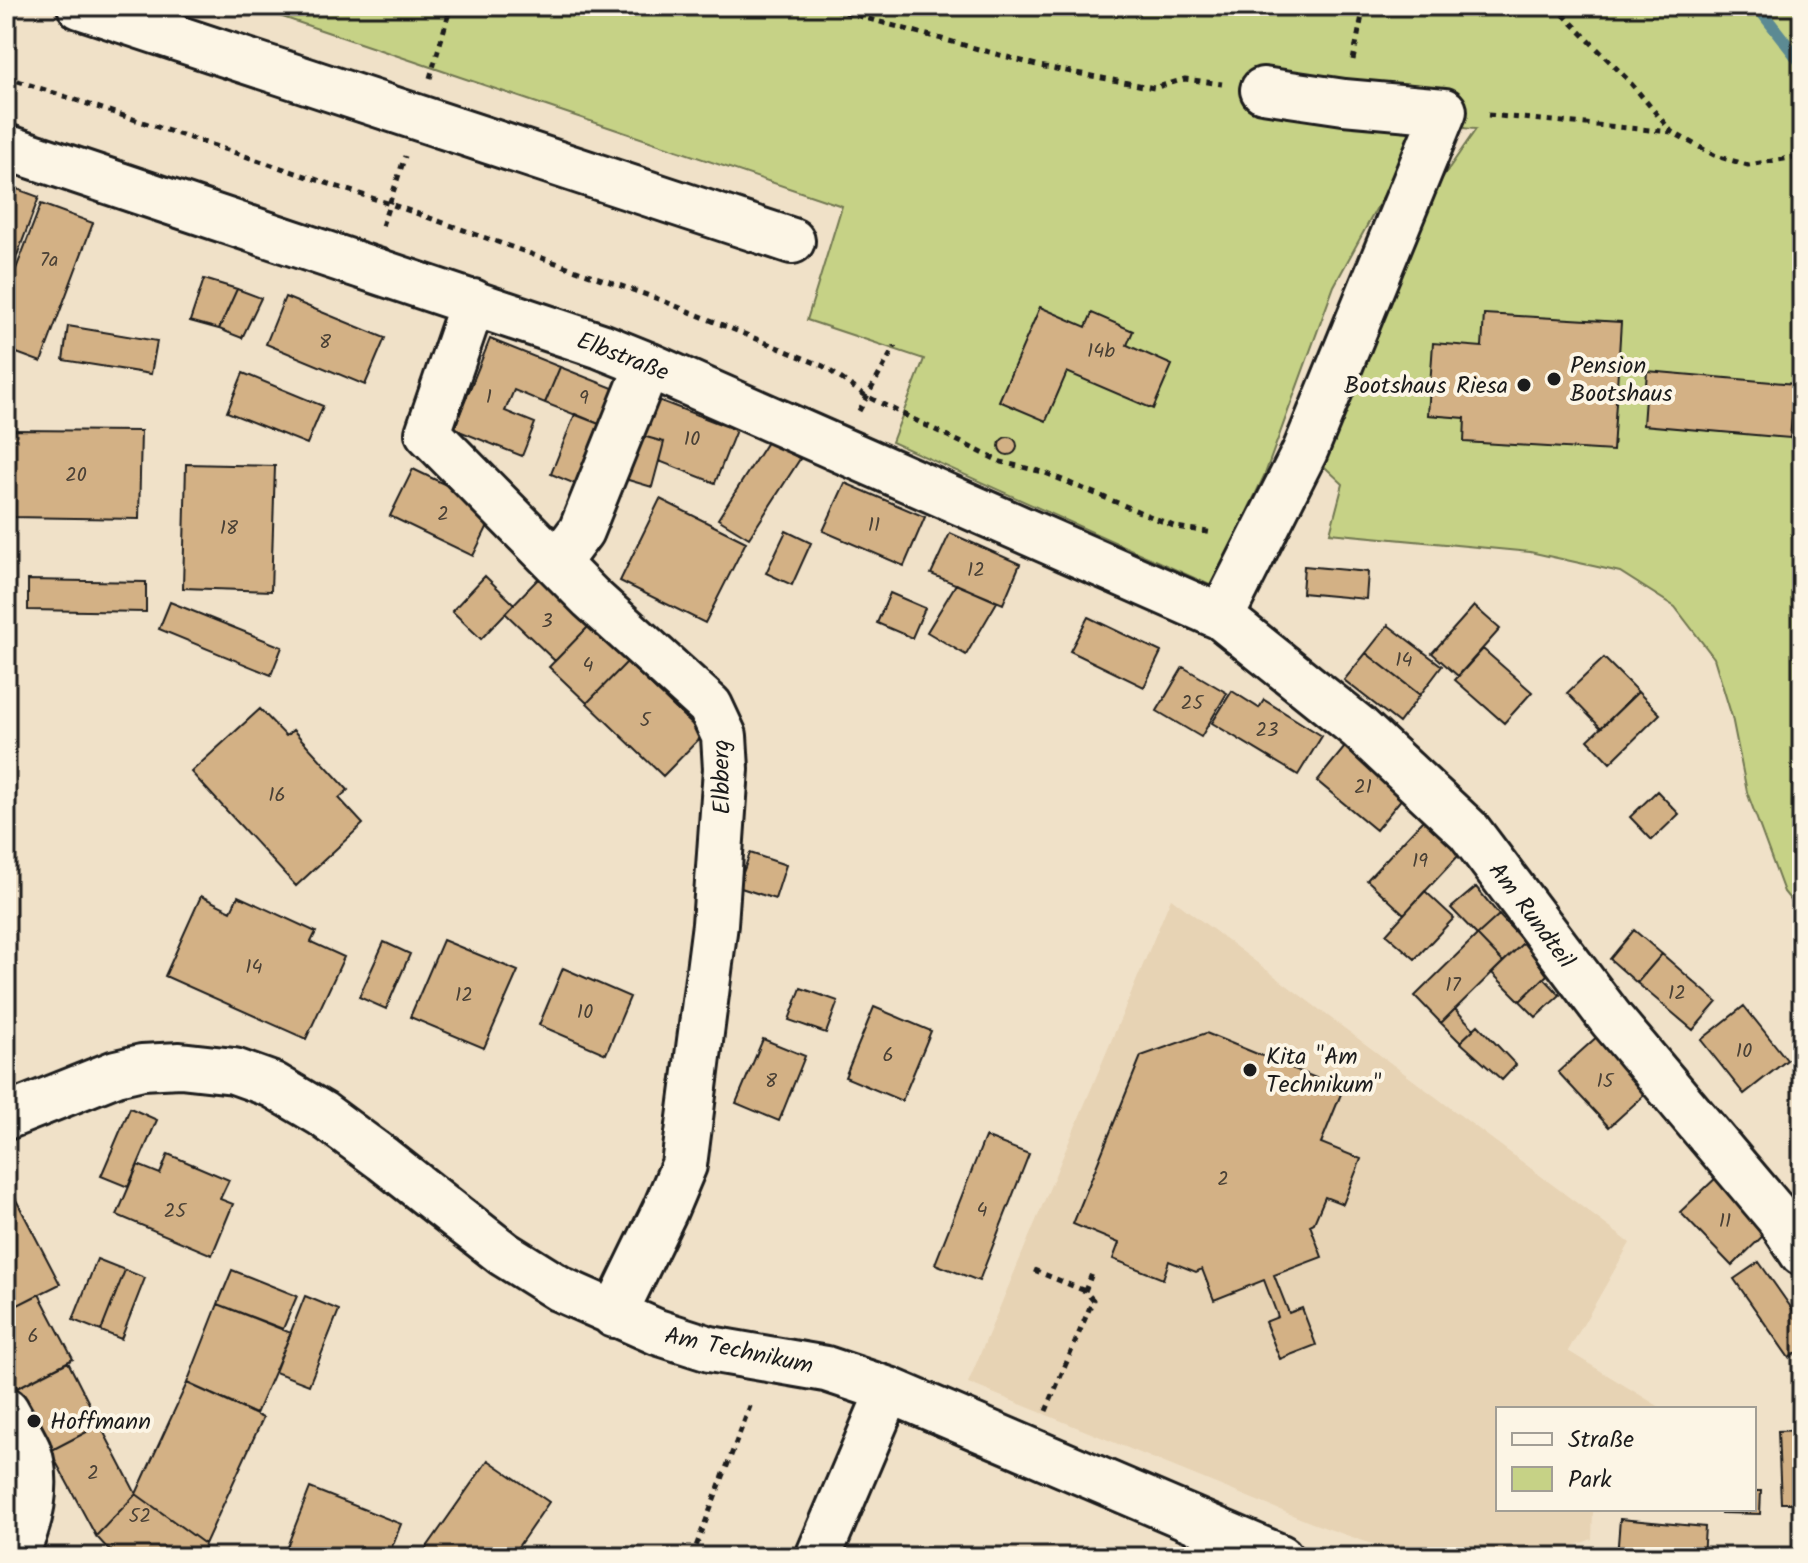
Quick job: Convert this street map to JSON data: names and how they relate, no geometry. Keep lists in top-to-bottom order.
{
  "streets": {
    "street": [
      "Elbstraße",
      "Elbberg",
      "Am Rundteil",
      "Am Technikum"
    ]
  },
  "crossings": [
    ["Elbstraße", "Elbberg"],
    ["Elbstraße", "Am Rundteil"],
    ["Elbberg", "Am Technikum"]
  ],
  "places": [
    "Pension Bootshaus",
    "Bootshaus Riesa",
    "Kita \"Am Technikum\"",
    "Hoffmann"
  ],
  "house_numbers": [
    "7a",
    "8",
    "14b",
    "1",
    "9",
    "10",
    "20",
    "2",
    "11",
    "18",
    "12",
    "3",
    "14",
    "4",
    "25",
    "5",
    "23",
    "21",
    "16",
    "19",
    "14",
    "17",
    "12",
    "12",
    "10",
    "10",
    "6",
    "8",
    "15",
    "2",
    "4",
    "25",
    "11",
    "6",
    "2",
    "52"
  ],
  "legend": ["Straße", "Park"]
}
